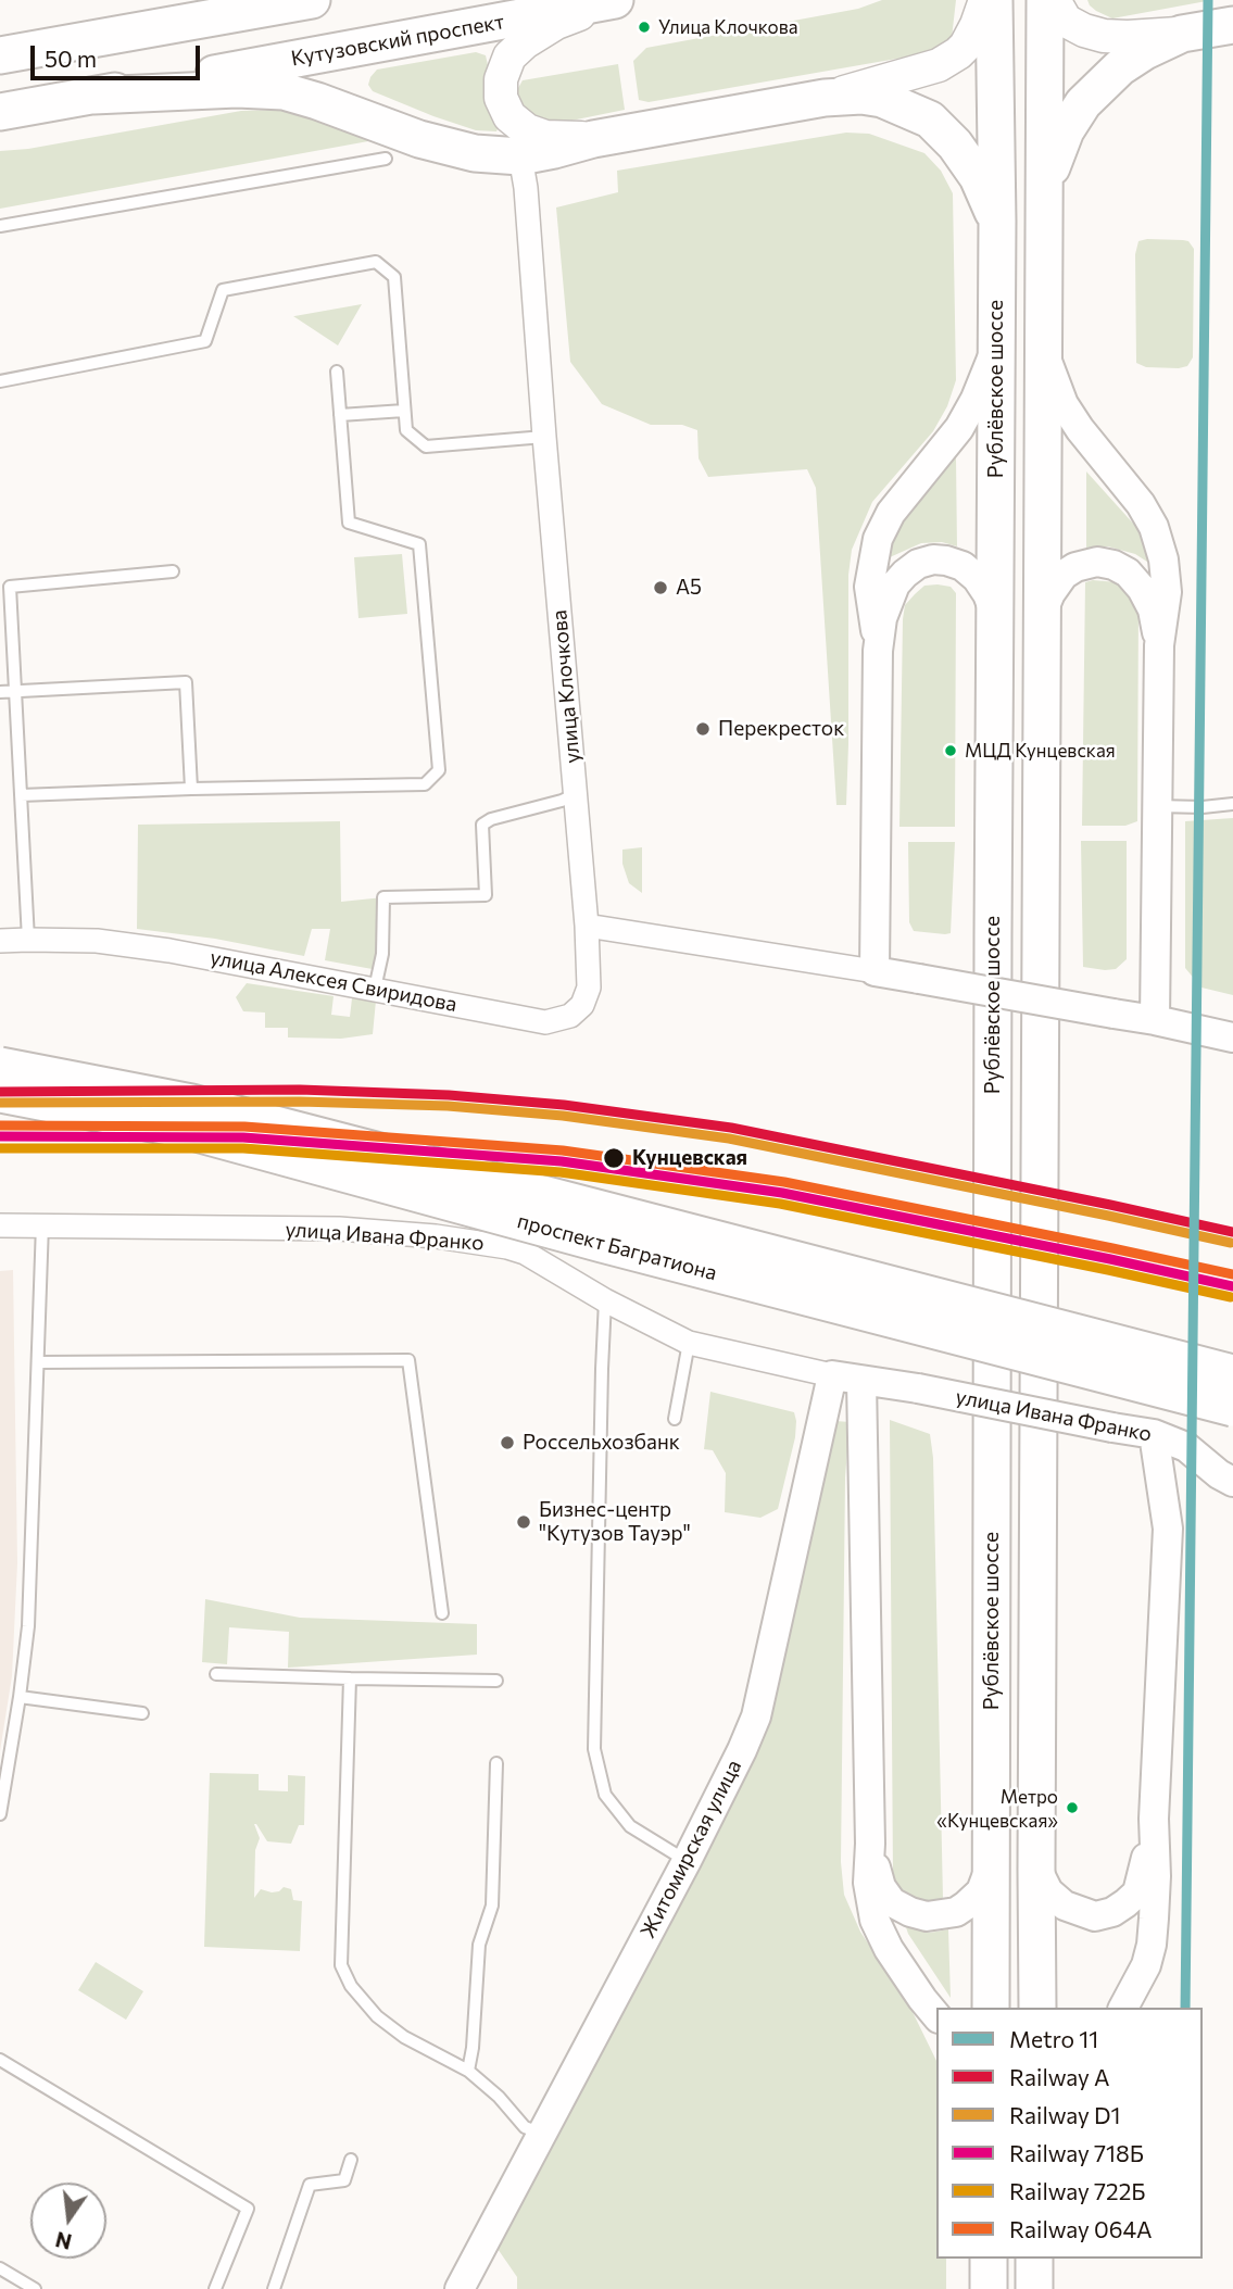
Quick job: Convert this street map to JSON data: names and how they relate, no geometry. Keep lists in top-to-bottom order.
{
  "streets": {
    "main road": ["Кутузовский проспект", "Рублёвское шоссе", "проспект Багратиона"],
    "street": [
      "улица Клочкова",
      "улица Алексея Свиридова",
      "улица Ивана Франко",
      "Житомирская улица"
    ]
  },
  "crossings": [
    ["улица Клочкова", "улица Алексея Свиридова"],
    ["улица Ивана Франко", "Житомирская улица"]
  ],
  "places": [
    "Улица Клочкова",
    "А5",
    "Перекресток",
    "МЦД Кунцевская",
    "Кунцевская",
    "Россельхозбанк",
    "Бизнес-центр \"Кутузов Тауэр\"",
    "Метро «Кунцевская»"
  ],
  "lines": [
    "metro line 11",
    "rail line A",
    "rail line D1",
    "rail line 064А",
    "rail line 718Б",
    "rail line 722Б"
  ],
  "legend": [
    "Metro 11",
    "Railway A",
    "Railway D1",
    "Railway 718Б",
    "Railway 722Б",
    "Railway 064А"
  ],
  "scale_bar": "50 m",
  "north": "bottom"
}
